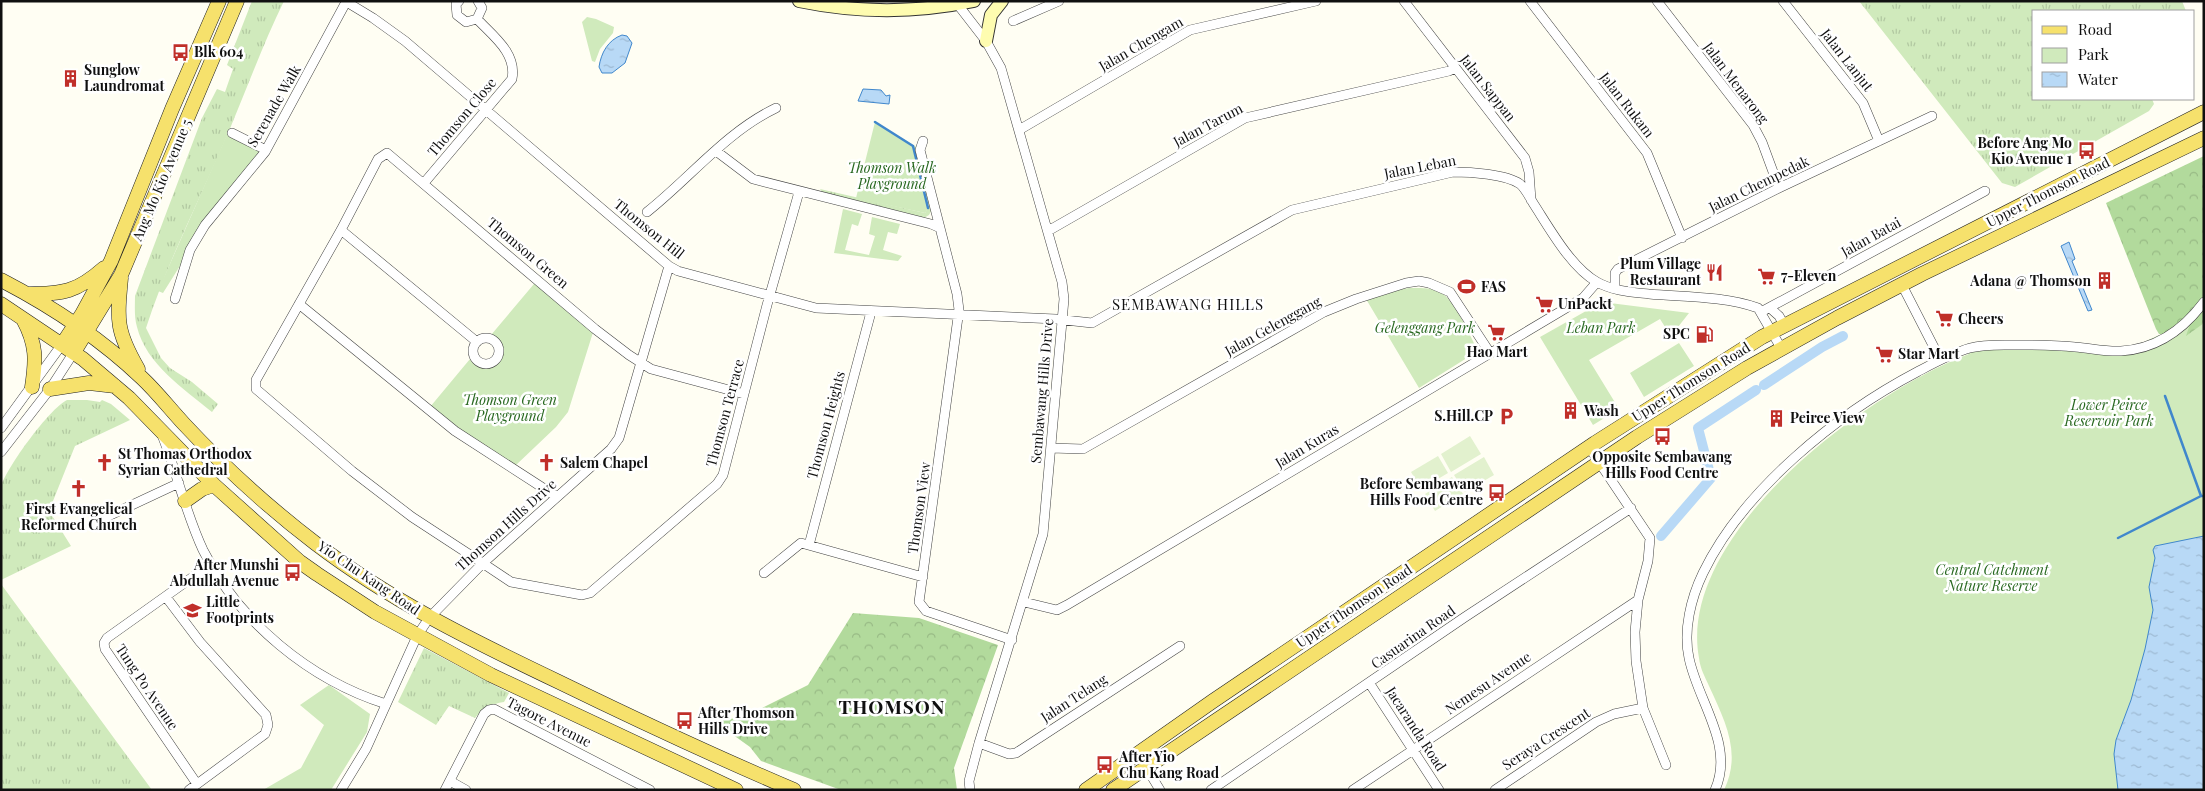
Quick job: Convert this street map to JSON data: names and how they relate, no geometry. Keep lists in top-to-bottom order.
{
  "streets": {
    "main road": ["Ang Mo Kio Avenue 5", "Upper Thomson Road", "Yio Chu Kang Road"],
    "street": [
      "Jalan Chengam",
      "Jalan Lanjut",
      "Jalan Menarong",
      "Jalan Sappan",
      "Jalan Rukam",
      "Serenade Walk",
      "Thomson Close",
      "Jalan Tarum",
      "Jalan Leban",
      "Jalan Chempedak",
      "Thomson Hill",
      "Jalan Batai",
      "Thomson Green",
      "Jalan Gelenggang",
      "Sembawang Hills Drive",
      "Thomson Terrace",
      "Thomson Heights",
      "Jalan Kuras",
      "Thomson View",
      "Thomson Hills Drive",
      "Casuarina Road",
      "Nemesu Avenue",
      "Tung Po Avenue",
      "Jalan Telang",
      "Tagore Avenue",
      "Jacaranda Road",
      "Seraya Crescent"
    ]
  },
  "crossings": [
    ["Jalan Chengam", "Sembawang Hills Drive"],
    ["Jalan Lanjut", "Jalan Chempedak"],
    ["Jalan Menarong", "Jalan Chempedak"],
    ["Jalan Sappan", "Jalan Tarum"],
    ["Jalan Sappan", "Jalan Leban"],
    ["Jalan Rukam", "Jalan Chempedak"],
    ["Serenade Walk", "Thomson Hill"],
    ["Thomson Close", "Thomson Hill"],
    ["Thomson Close", "Thomson Green"],
    ["Jalan Tarum", "Sembawang Hills Drive"],
    ["Jalan Leban", "Jalan Chempedak"],
    ["Jalan Leban", "Upper Thomson Road"],
    ["Jalan Leban", "Thomson Hill"],
    ["Jalan Leban", "Jalan Batai"],
    ["Jalan Leban", "Sembawang Hills Drive"],
    ["Jalan Leban", "Jalan Kuras"],
    ["Ang Mo Kio Avenue 5", "Yio Chu Kang Road"],
    ["Thomson Hill", "Sembawang Hills Drive"],
    ["Thomson Hill", "Thomson Terrace"],
    ["Thomson Hill", "Thomson Heights"],
    ["Thomson Hill", "Thomson View"],
    ["Thomson Hill", "Thomson Hills Drive"],
    ["Thomson Green", "Thomson Terrace"],
    ["Thomson Green", "Thomson Hills Drive"],
    ["Jalan Gelenggang", "Sembawang Hills Drive"],
    ["Jalan Gelenggang", "Jalan Kuras"],
    ["Sembawang Hills Drive", "Jalan Kuras"],
    ["Sembawang Hills Drive", "Thomson View"],
    ["Sembawang Hills Drive", "Jalan Telang"],
    ["Thomson Terrace", "Thomson Hills Drive"],
    ["Thomson Hills Drive", "Yio Chu Kang Road"],
    ["Casuarina Road", "Jacaranda Road"],
    ["Nemesu Avenue", "Jacaranda Road"]
  ],
  "districts": ["SEMBAWANG HILLS", "THOMSON"],
  "parks": [
    "Thomson Walk Playground",
    "Gelenggang Park",
    "Leban Park",
    "Thomson Green Playground",
    "Lower Peirce Reservoir Park",
    "Central Catchment Nature Reserve"
  ],
  "places": {
    "bus stop": [
      "Blk 604",
      "Before Ang Mo Kio Avenue 1",
      "Opposite Sembawang Hills Food Centre",
      "Before Sembawang Hills Food Centre",
      "After Munshi Abdullah Avenue",
      "After Thomson Hills Drive",
      "After Yio Chu Kang Road"
    ],
    "building": [
      "Sunglow Laundromat",
      "Adana @ Thomson",
      "Wash",
      "Peirce View"
    ],
    "restaurant": ["Plum Village Restaurant"],
    "supermarket": [
      "7-Eleven",
      "UnPackt",
      "Cheers",
      "Hao Mart",
      "Star Mart"
    ],
    "sports": ["FAS"],
    "fuel station": ["SPC"],
    "parking": ["S.Hill.CP"],
    "church": ["St Thomas Orthodox Syrian Cathedral", "Salem Chapel", "First Evangelical Reformed Church"],
    "school or university": ["Little Footprints"]
  },
  "legend": ["Road", "Park", "Water"]
}
